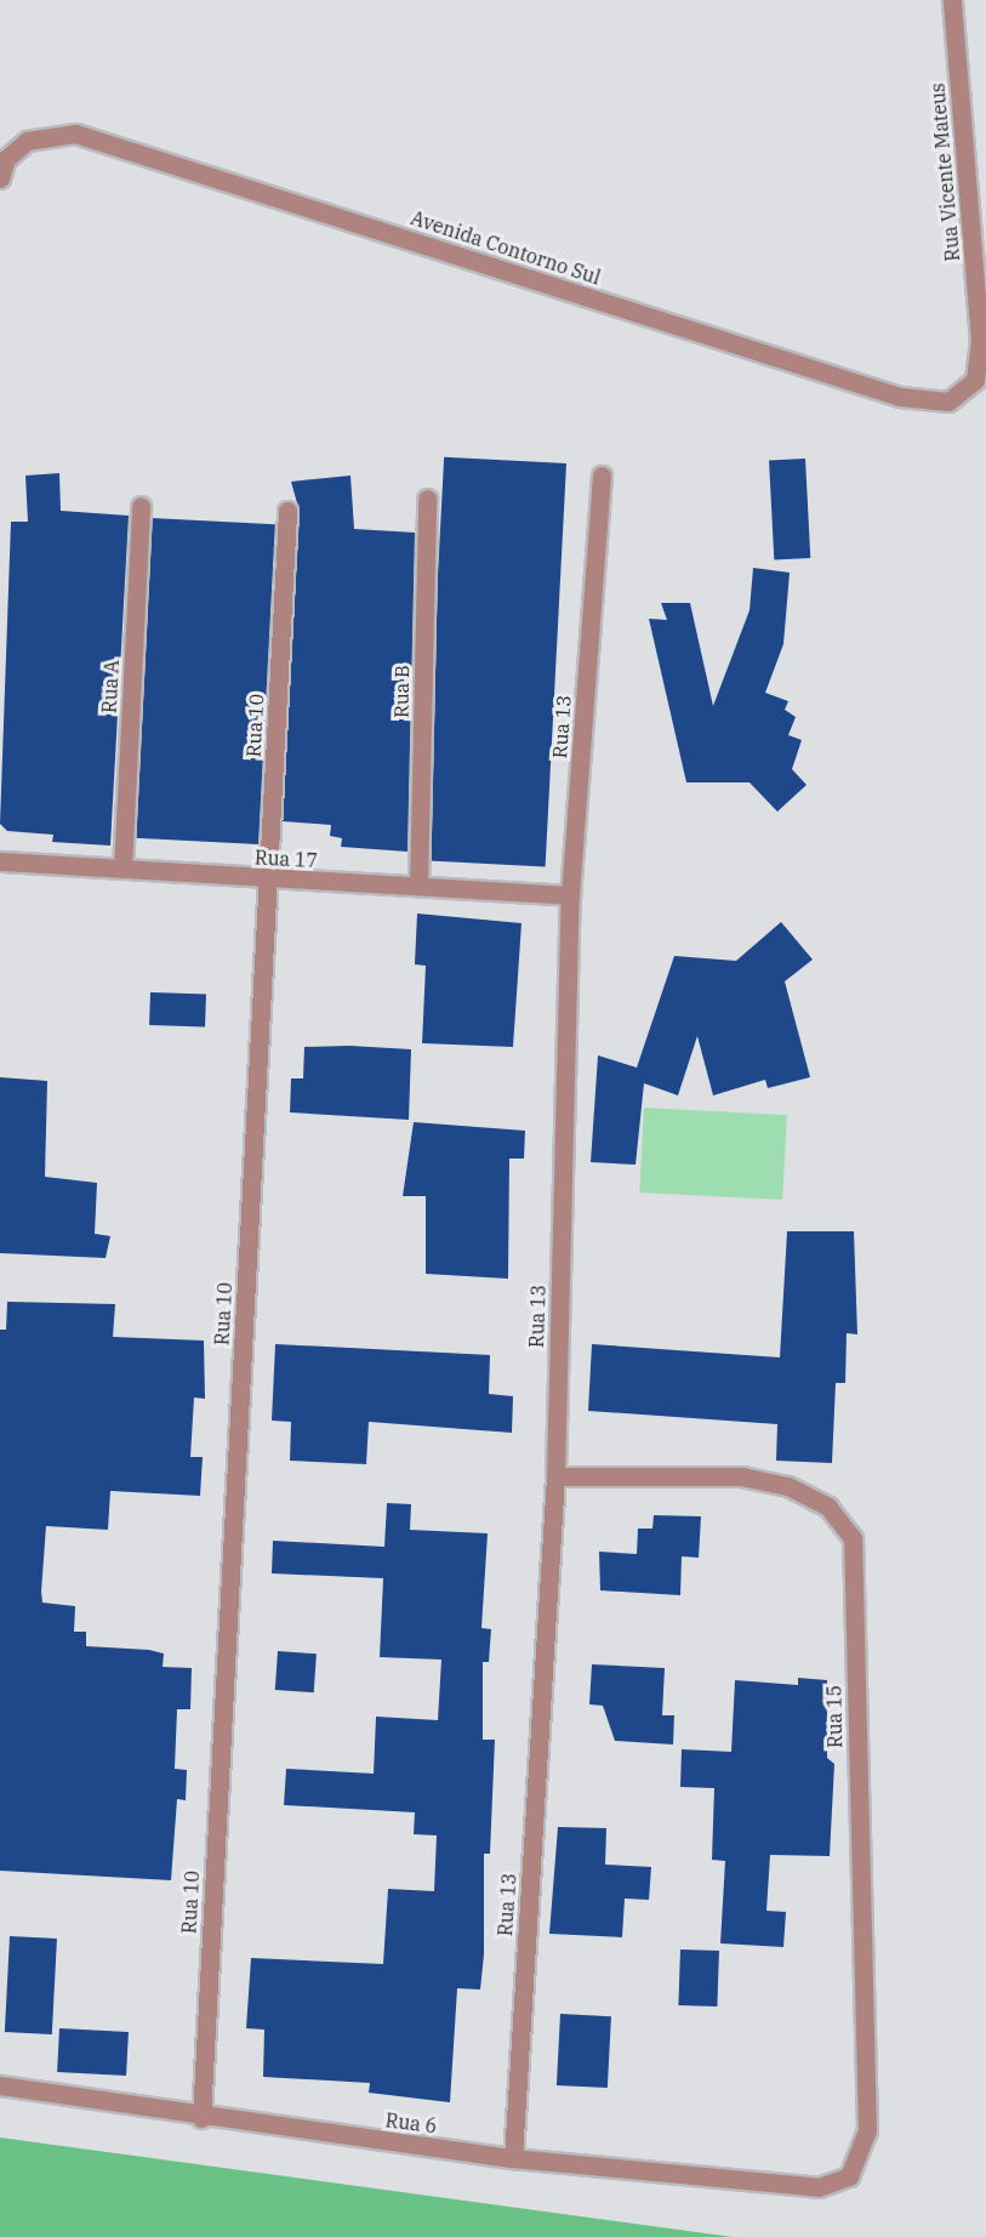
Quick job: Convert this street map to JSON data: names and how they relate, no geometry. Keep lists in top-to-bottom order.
{
  "streets": {
    "street": [
      "Rua Vicente Mateus",
      "Avenida Contorno Sul",
      "Rua A",
      "Rua B",
      "Rua 10",
      "Rua 13",
      "Rua 17",
      "Rua 15",
      "Rua 6"
    ]
  },
  "crossings": [
    ["Rua Vicente Mateus", "Avenida Contorno Sul"],
    ["Rua A", "Rua 17"],
    ["Rua B", "Rua 17"],
    ["Rua 10", "Rua 17"],
    ["Rua 10", "Rua 6"],
    ["Rua 13", "Rua 17"],
    ["Rua 13", "Rua 15"],
    ["Rua 13", "Rua 6"],
    ["Rua 15", "Rua 6"]
  ]
}
